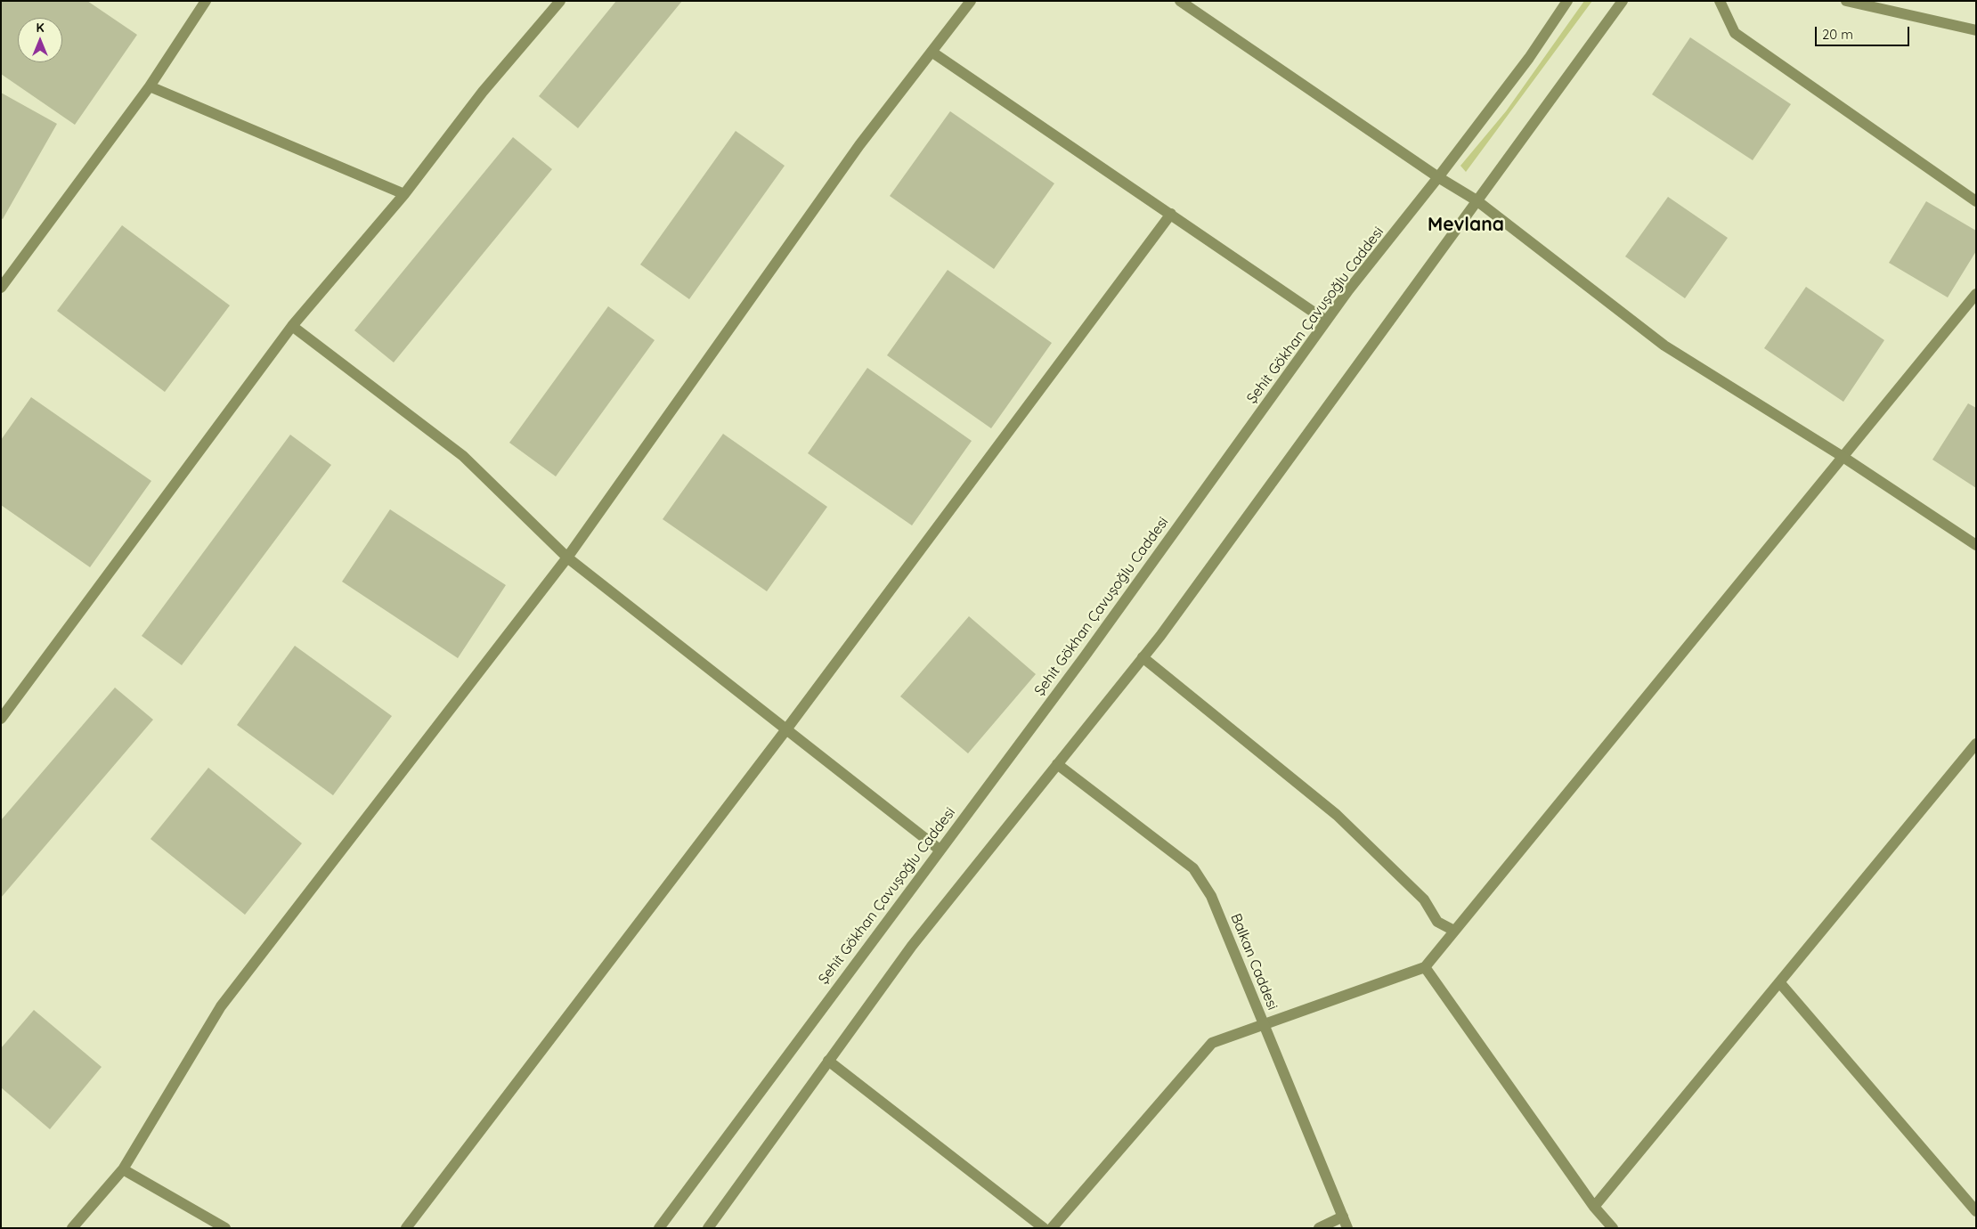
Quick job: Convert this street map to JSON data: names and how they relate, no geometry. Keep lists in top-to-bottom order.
{
  "streets": {
    "street": ["Şehit Gökhan Çavuşoğlu Caddesi", "Balkan Caddesi"]
  },
  "districts": ["Mevlana"],
  "scale_bar": "20 m",
  "north": "top"
}
